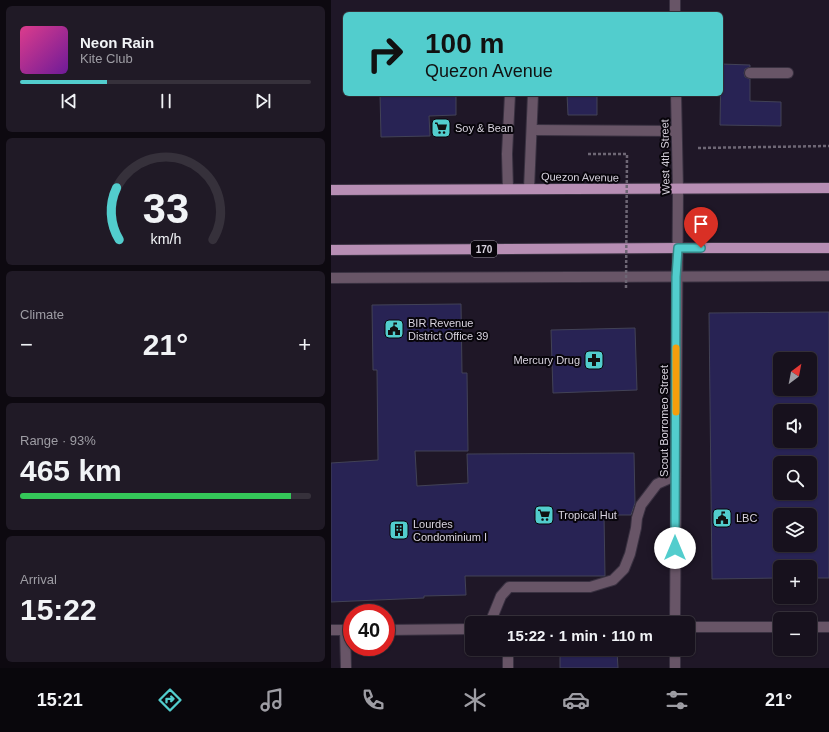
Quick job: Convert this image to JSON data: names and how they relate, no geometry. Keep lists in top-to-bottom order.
{
  "streets": {
    "main road": ["Quezon Avenue", "170"],
    "street": ["West 4th Street", "Scout Borromeo Street"]
  },
  "crossings": [
    ["West 4th Street", "Quezon Avenue"],
    ["West 4th Street", "Scout Borromeo Street"],
    ["170", "Scout Borromeo Street"]
  ],
  "places": {
    "supermarket": ["Soy & Bean", "Tropical Hut"],
    "public building": ["BIR Revenue District Office 39", "LBC"],
    "pharmacy": ["Mercury Drug"],
    "building": ["Lourdes Condominium I"]
  },
  "north": "top right",
  "page": {
    "turn": ["100 m", "Quezon Avenue"],
    "song": ["Neon Rain", "Kite Club"],
    "tile": [
      "Climate",
      ["Range · 93%", "465 km"],
      ["Arrival", "15:22"]
    ],
    "heat": ["−", "21°", "+"],
    "map_buttons": ["+", "−"],
    "limit": "40",
    "trip": "15:22 · 1 min · 110 m",
    "tabs": ["15:21", "21°"],
    "gauge": ["33", "km/h"]
  }
}
